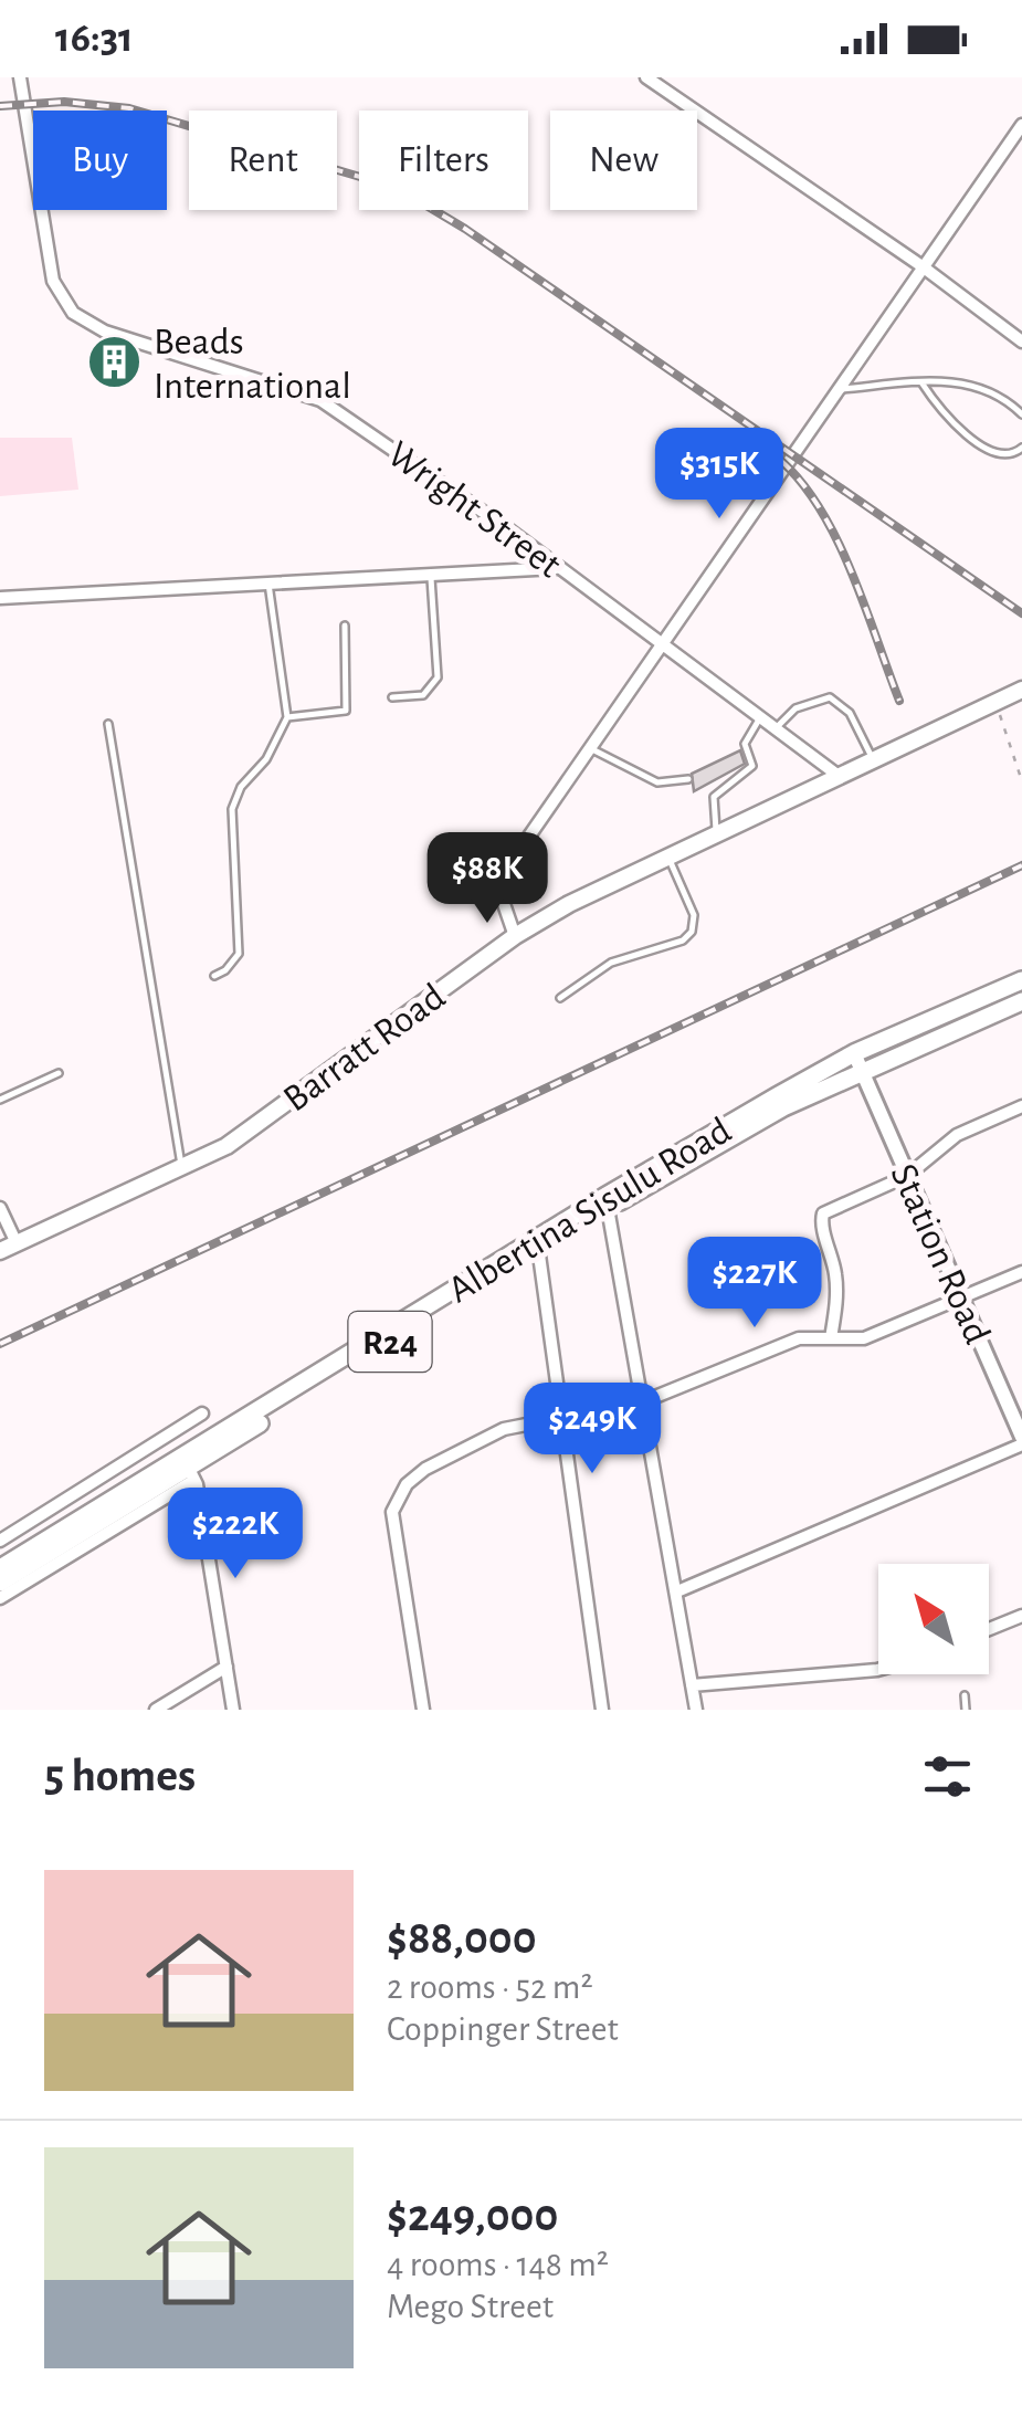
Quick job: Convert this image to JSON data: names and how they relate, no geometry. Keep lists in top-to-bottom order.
{
  "streets": {
    "main road": ["Barratt Road", "Albertina Sisulu Road", "R24"],
    "street": ["Wright Street", "Station Road"]
  },
  "crossings": [
    ["Wright Street", "Barratt Road"],
    ["Albertina Sisulu Road", "Station Road"]
  ],
  "places": {
    "building": ["Beads International"]
  },
  "north": "top left",
  "page": {
    "status": "16:31",
    "chip": [
      "Buy",
      "Rent",
      "Filters",
      "New"
    ],
    "price": [
      "$315K",
      "$88K",
      "$227K",
      "$249K",
      "$222K"
    ],
    "heading": "5 homes",
    "list": [
      {
        "name": "$88,000",
        "note": "2 rooms · 52 m² · Coppinger Street"
      },
      {
        "name": "$249,000",
        "note": "4 rooms · 148 m² · Mego Street"
      }
    ]
  }
}
